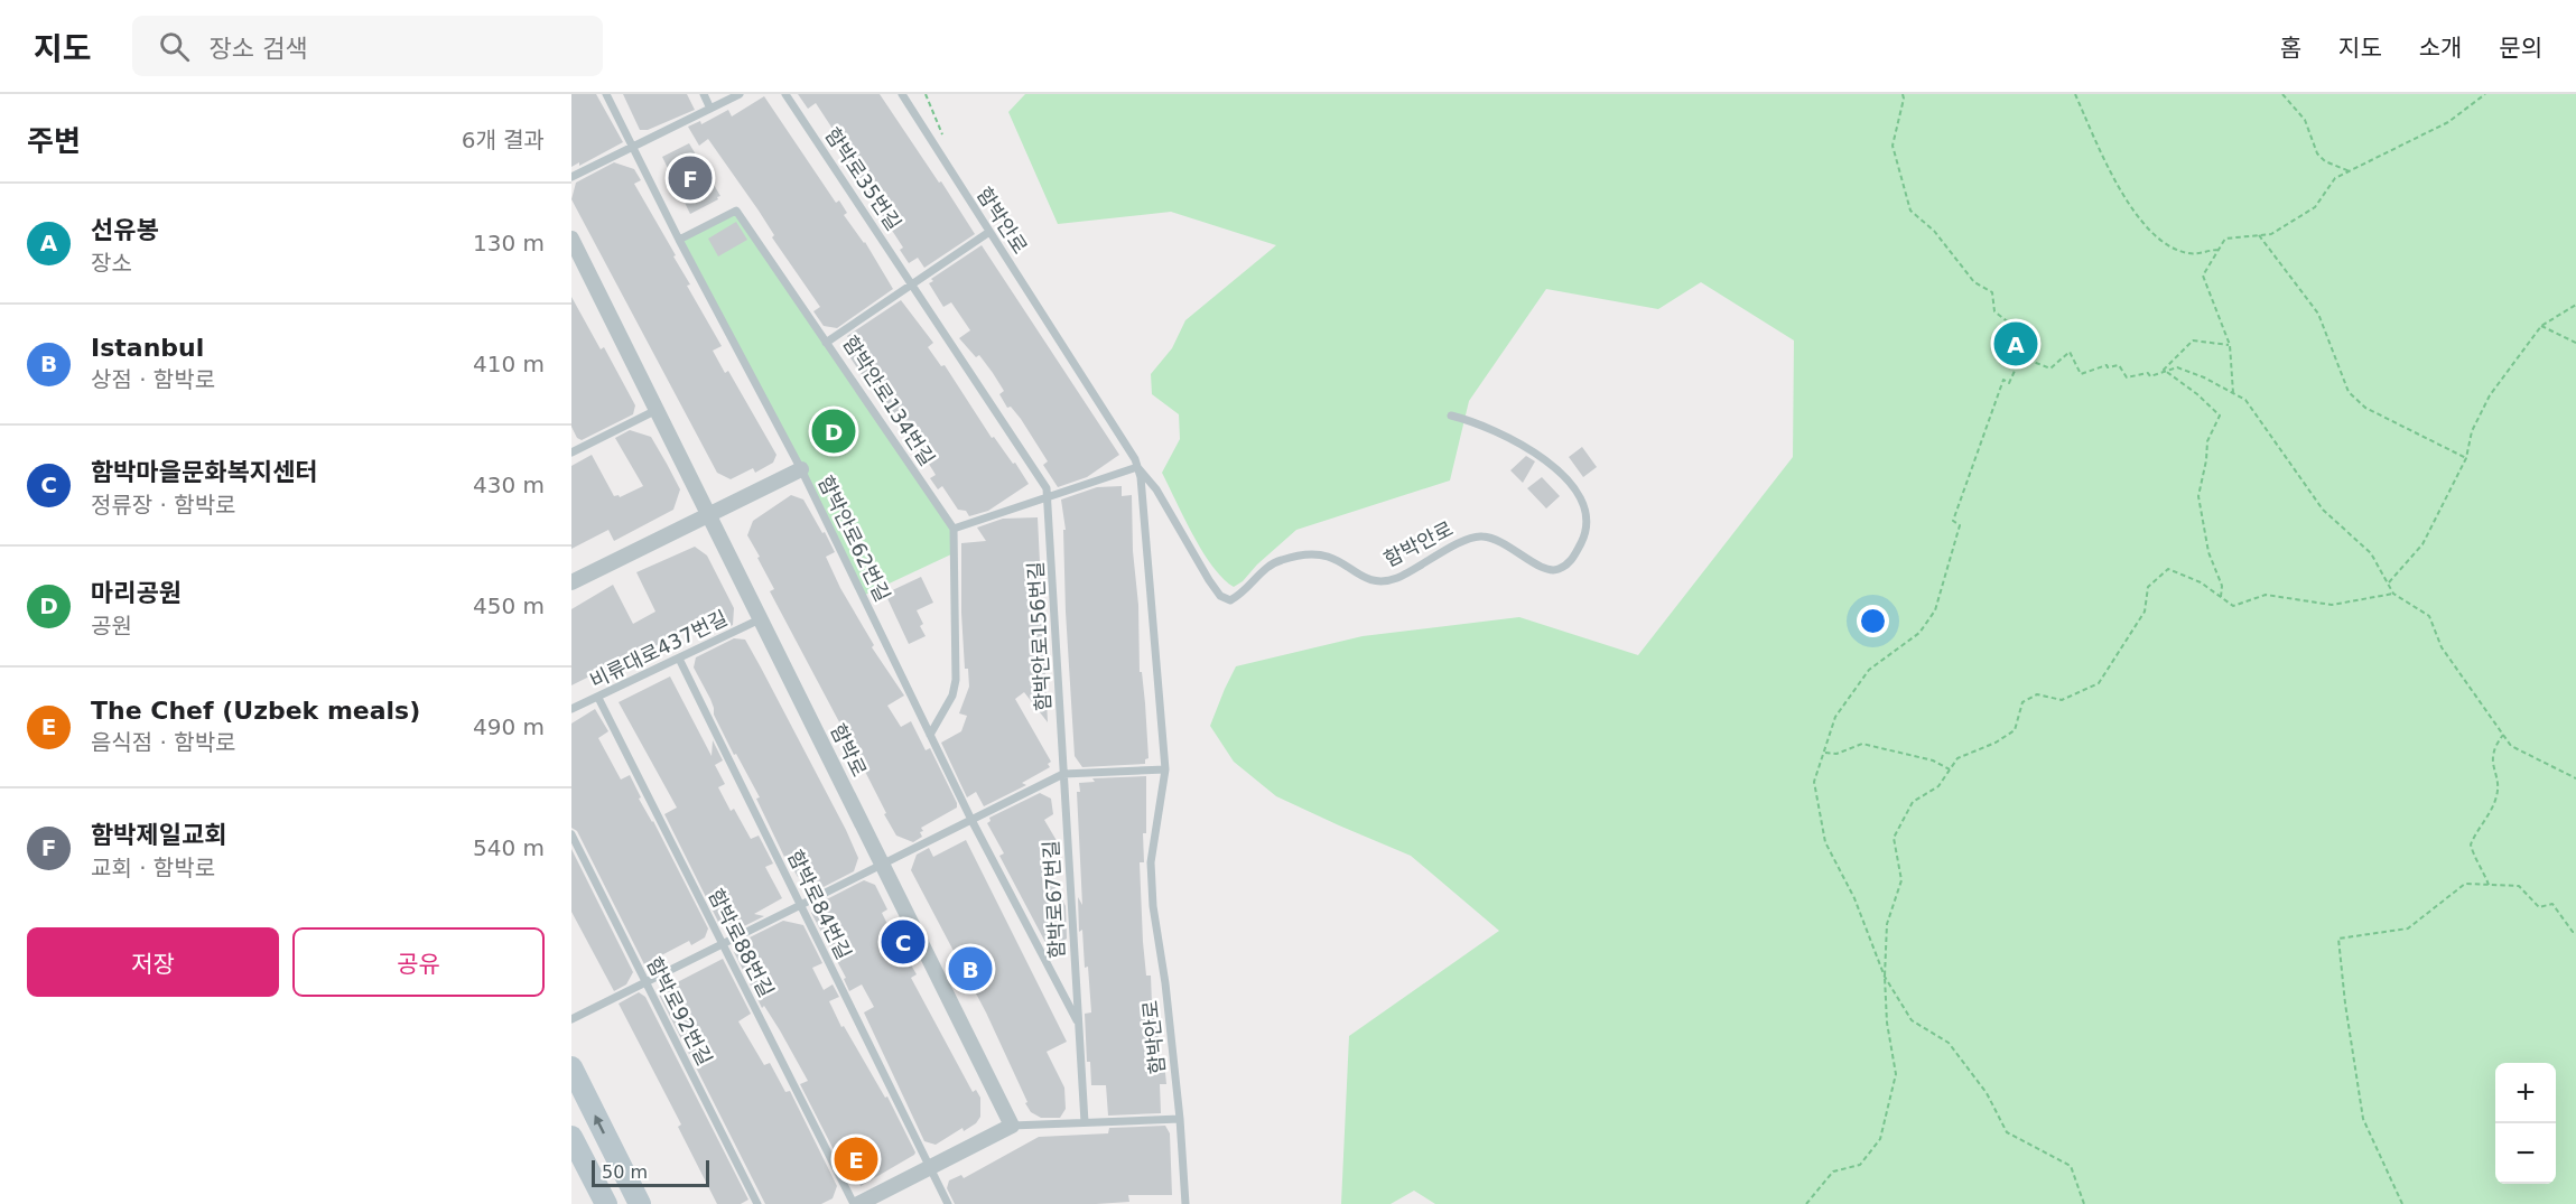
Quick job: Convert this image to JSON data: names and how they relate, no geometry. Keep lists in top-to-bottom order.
{
  "streets": {
    "street": ["함박로"],
    "lane": [
      "함박로35번길",
      "함박안로",
      "함박안로134번길",
      "함박안로62번길",
      "함박안로156번길",
      "비류대로437번길",
      "함박로67번길",
      "함박로84번길",
      "함박로88번길",
      "함박로92번길"
    ]
  },
  "crossings": [
    ["함박로35번길", "함박안로134번길"],
    ["함박안로", "함박안로134번길"],
    ["함박안로62번길", "함박로67번길"],
    ["함박안로156번길", "함박로67번길"],
    ["비류대로437번길", "함박로"],
    ["비류대로437번길", "함박로84번길"],
    ["비류대로437번길", "함박로88번길"]
  ],
  "scale_bar": "50 m",
  "page": {
    "header": "지도",
    "search": "장소 검색",
    "nav": [
      "홈",
      "지도",
      "소개",
      "문의"
    ],
    "heading": ["주변", "6개 결과"],
    "pins": [
      "F",
      "A",
      "D",
      "C",
      "B",
      "E"
    ],
    "list": [
      {
        "mark": "A",
        "name": "선유봉",
        "note": "장소",
        "value": "130 m"
      },
      {
        "mark": "B",
        "name": "Istanbul",
        "note": "상점 · 함박로",
        "value": "410 m"
      },
      {
        "mark": "C",
        "name": "함박마을문화복지센터",
        "note": "정류장 · 함박로",
        "value": "430 m"
      },
      {
        "mark": "D",
        "name": "마리공원",
        "note": "공원",
        "value": "450 m"
      },
      {
        "mark": "E",
        "name": "The Chef (Uzbek meals)",
        "note": "음식점 · 함박로",
        "value": "490 m"
      },
      {
        "mark": "F",
        "name": "함박제일교회",
        "note": "교회 · 함박로",
        "value": "540 m"
      }
    ],
    "buttons": ["저장", "공유"],
    "map_buttons": ["+", "−"],
    "scale": "50 m"
  }
}
